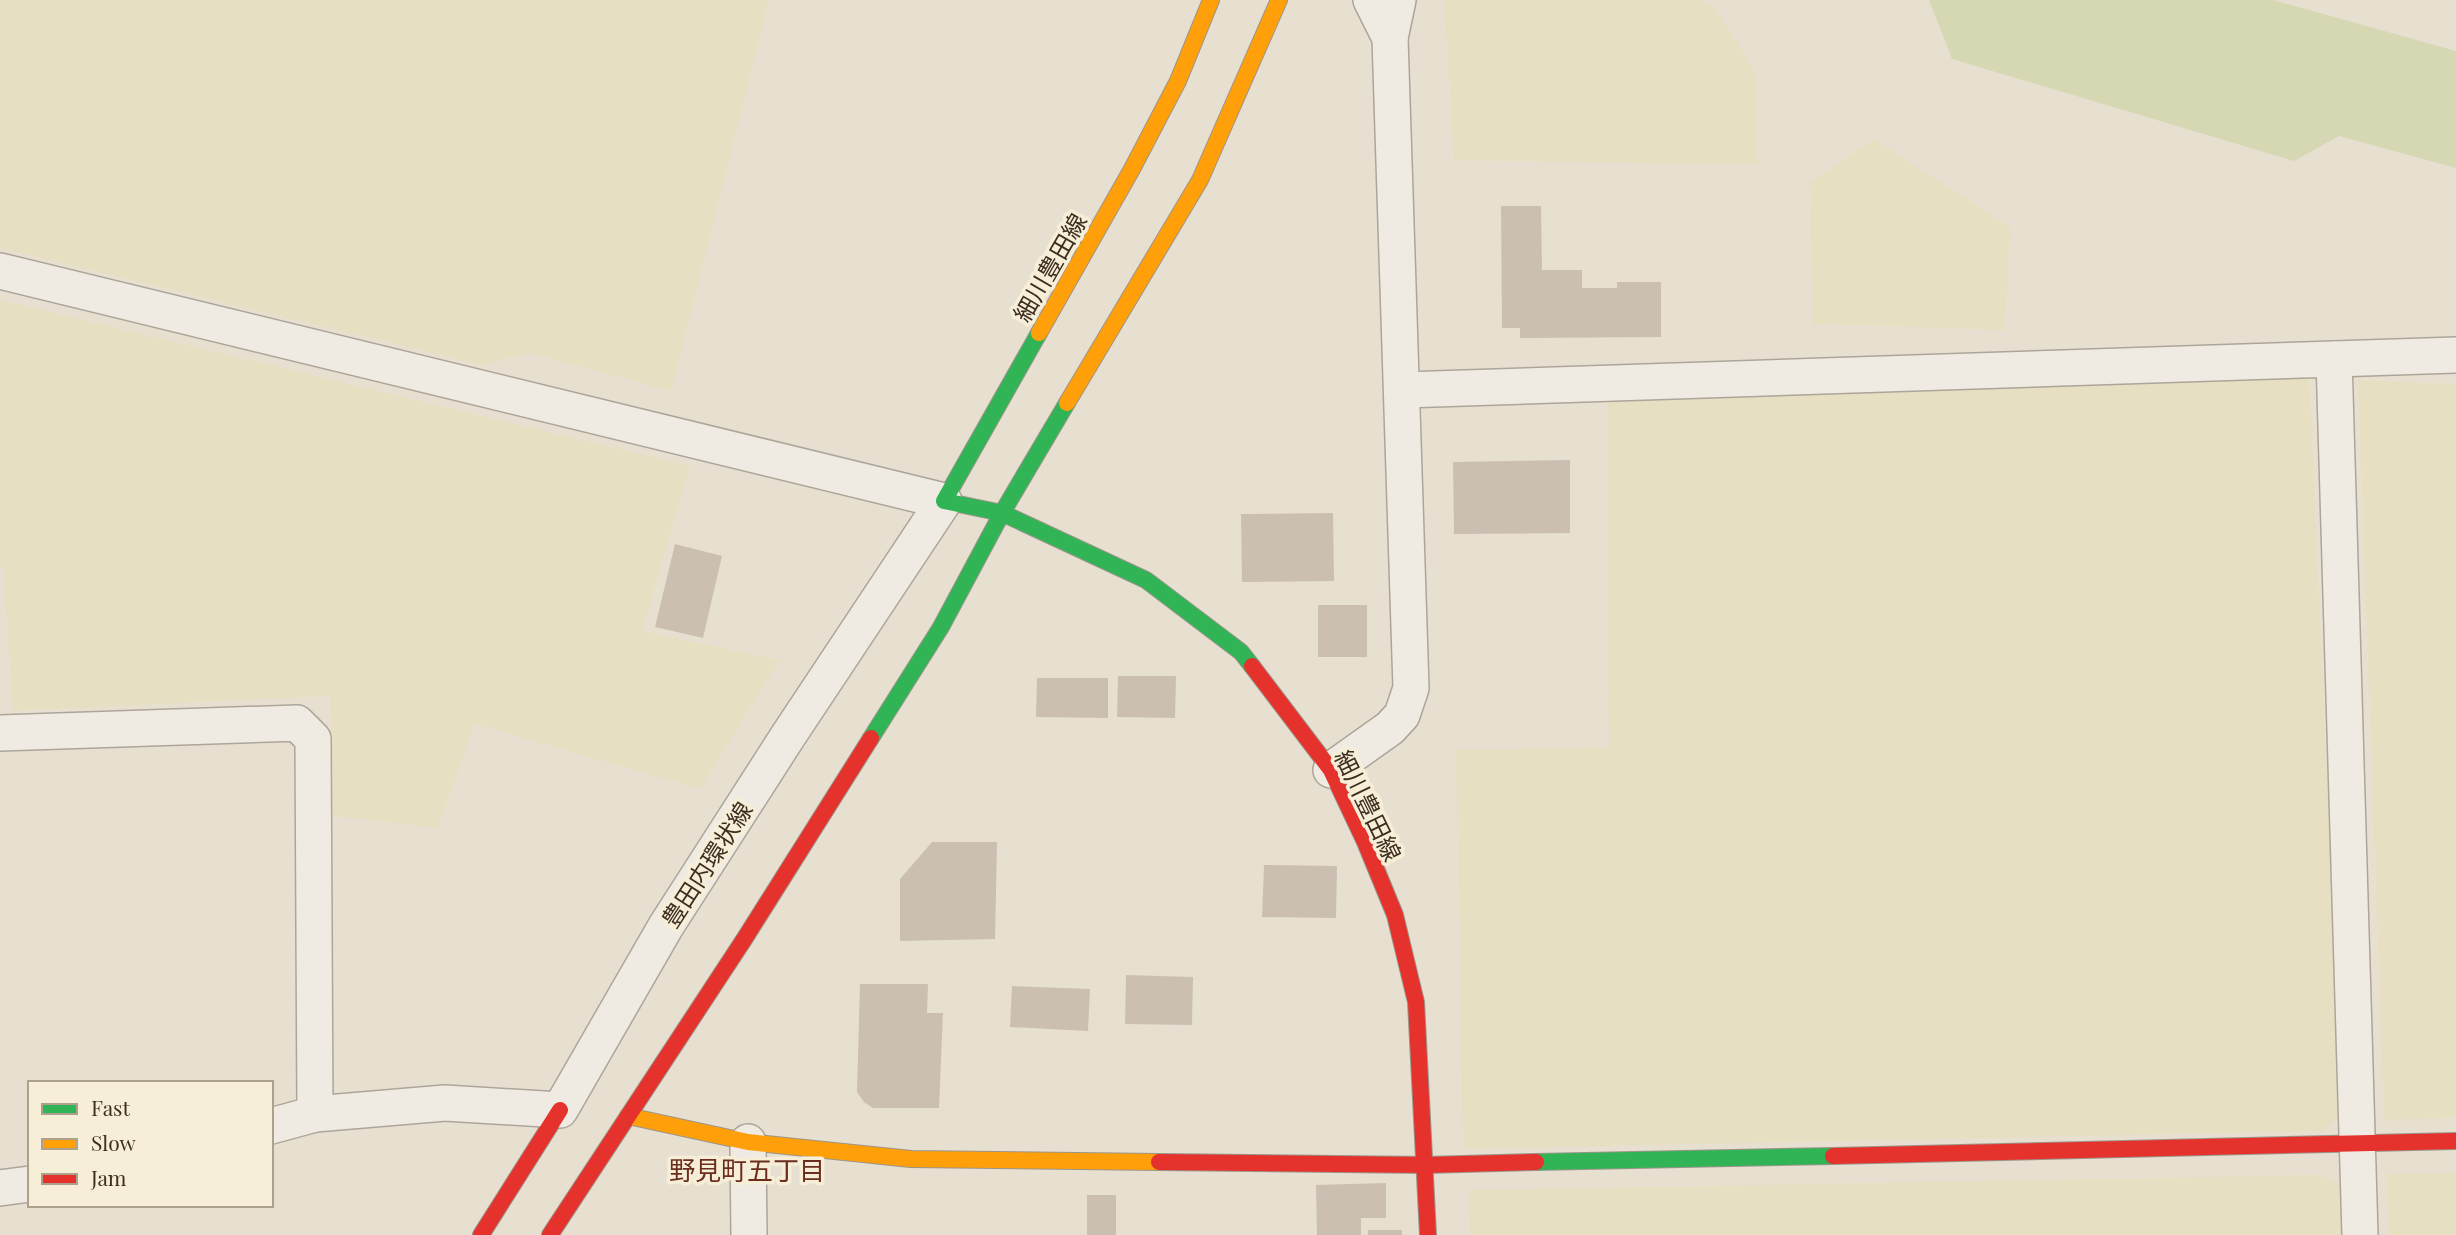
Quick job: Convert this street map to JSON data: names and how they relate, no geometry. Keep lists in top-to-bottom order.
{
  "streets": {
    "street": ["細川豊田線", "豊田内環状線"]
  },
  "crossings": [
    ["細川豊田線", "豊田内環状線"]
  ],
  "districts": ["野見町五丁目"],
  "legend": ["Fast", "Slow", "Jam"]
}
